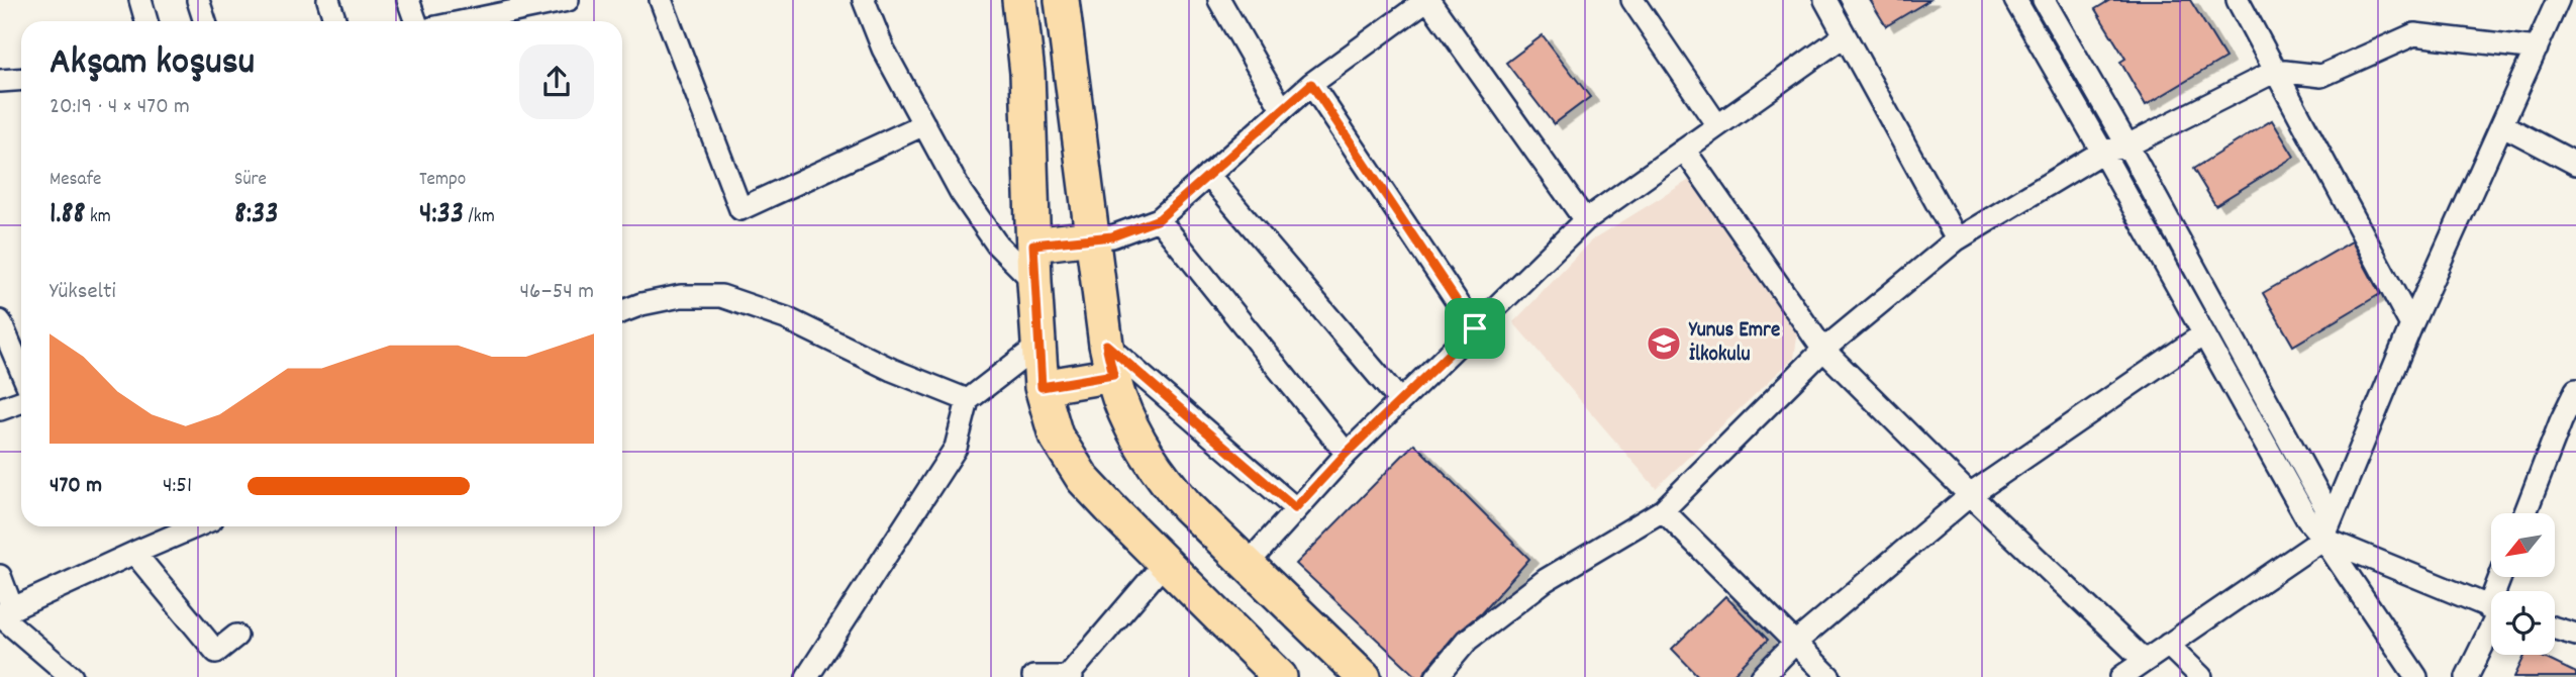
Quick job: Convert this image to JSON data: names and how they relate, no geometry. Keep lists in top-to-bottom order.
{
  "places": {
    "school or university": ["Yunus Emre İlkokulu"]
  },
  "north": "bottom left",
  "page": {
    "heading": ["Akşam koşusu", "20:19 · 4 × 470 m"],
    "stats": [
      ["Mesafe", "1.88 km"],
      ["Süre", "8:33"],
      ["Tempo", "4:33 /km"]
    ],
    "chart": ["Yükselti", "46–54 m"],
    "list": [
      {
        "name": "470 m",
        "note": "4:51"
      }
    ]
  }
}
